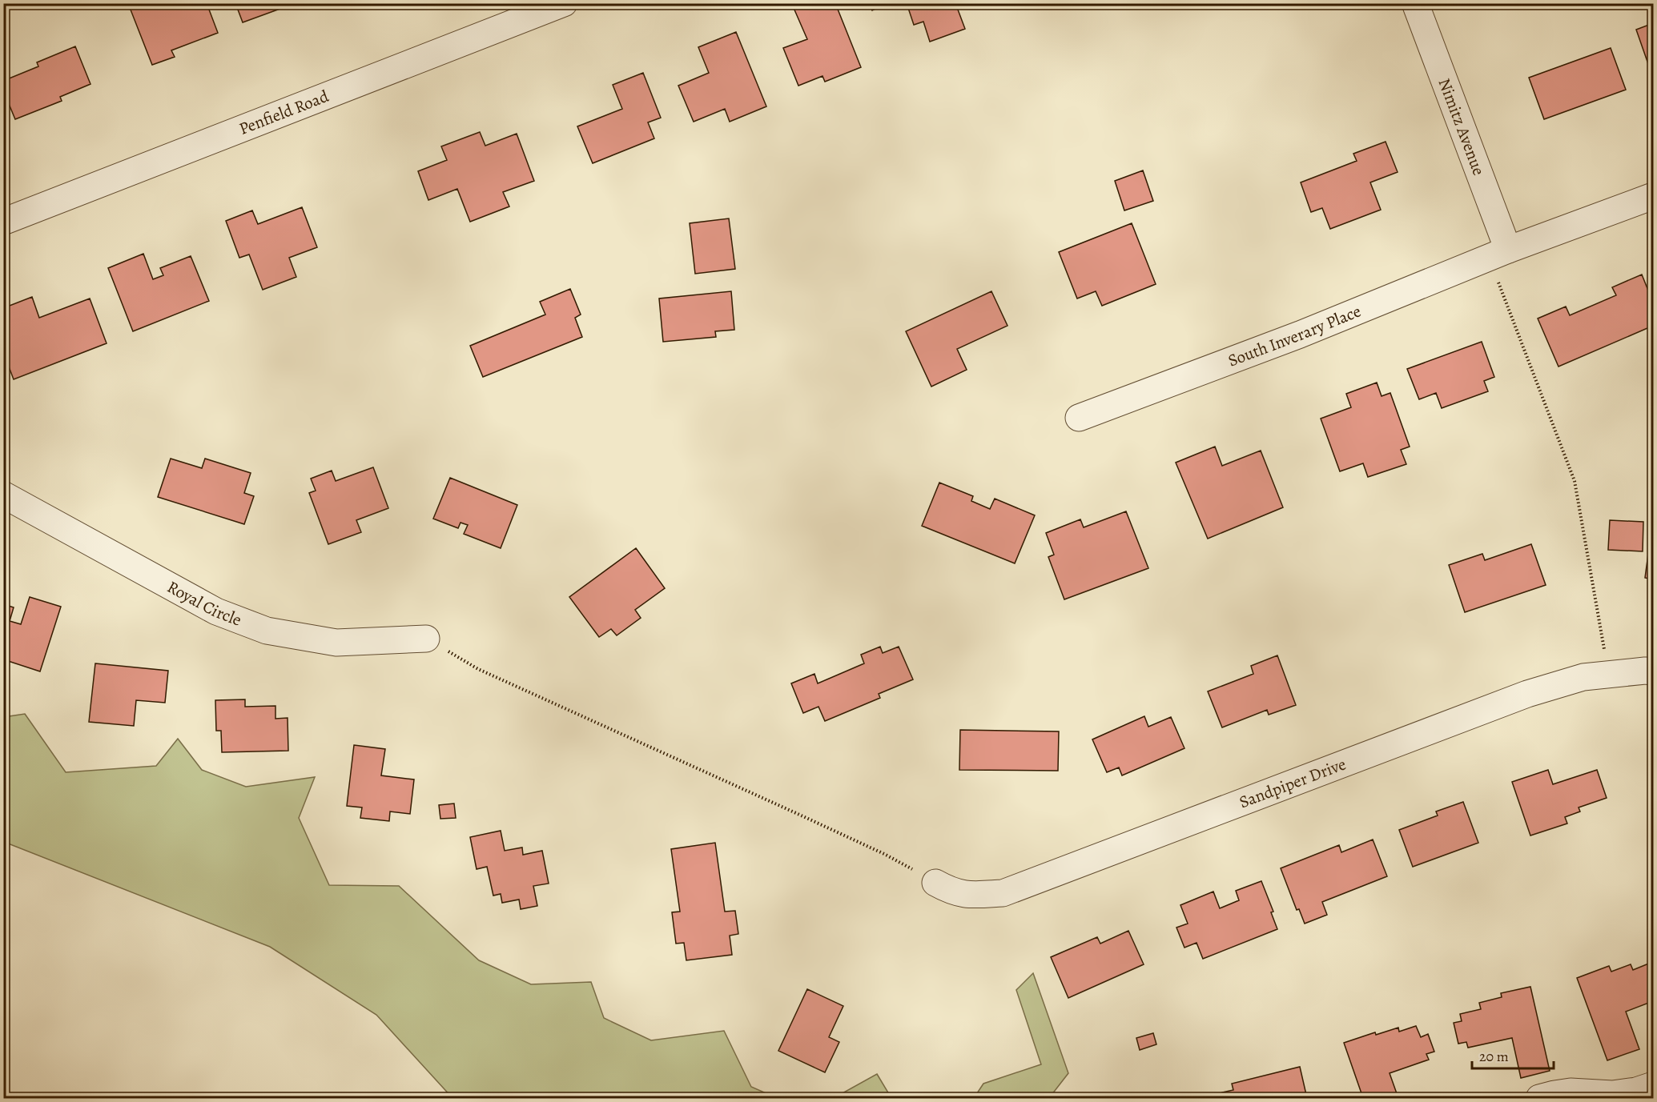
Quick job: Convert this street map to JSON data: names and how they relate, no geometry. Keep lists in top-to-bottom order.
{
  "streets": {
    "street": [
      "Penfield Road",
      "Nimitz Avenue",
      "South Inverary Place",
      "Royal Circle",
      "Sandpiper Drive"
    ]
  },
  "crossings": [
    ["Nimitz Avenue", "South Inverary Place"]
  ],
  "scale_bar": "20 m"
}
